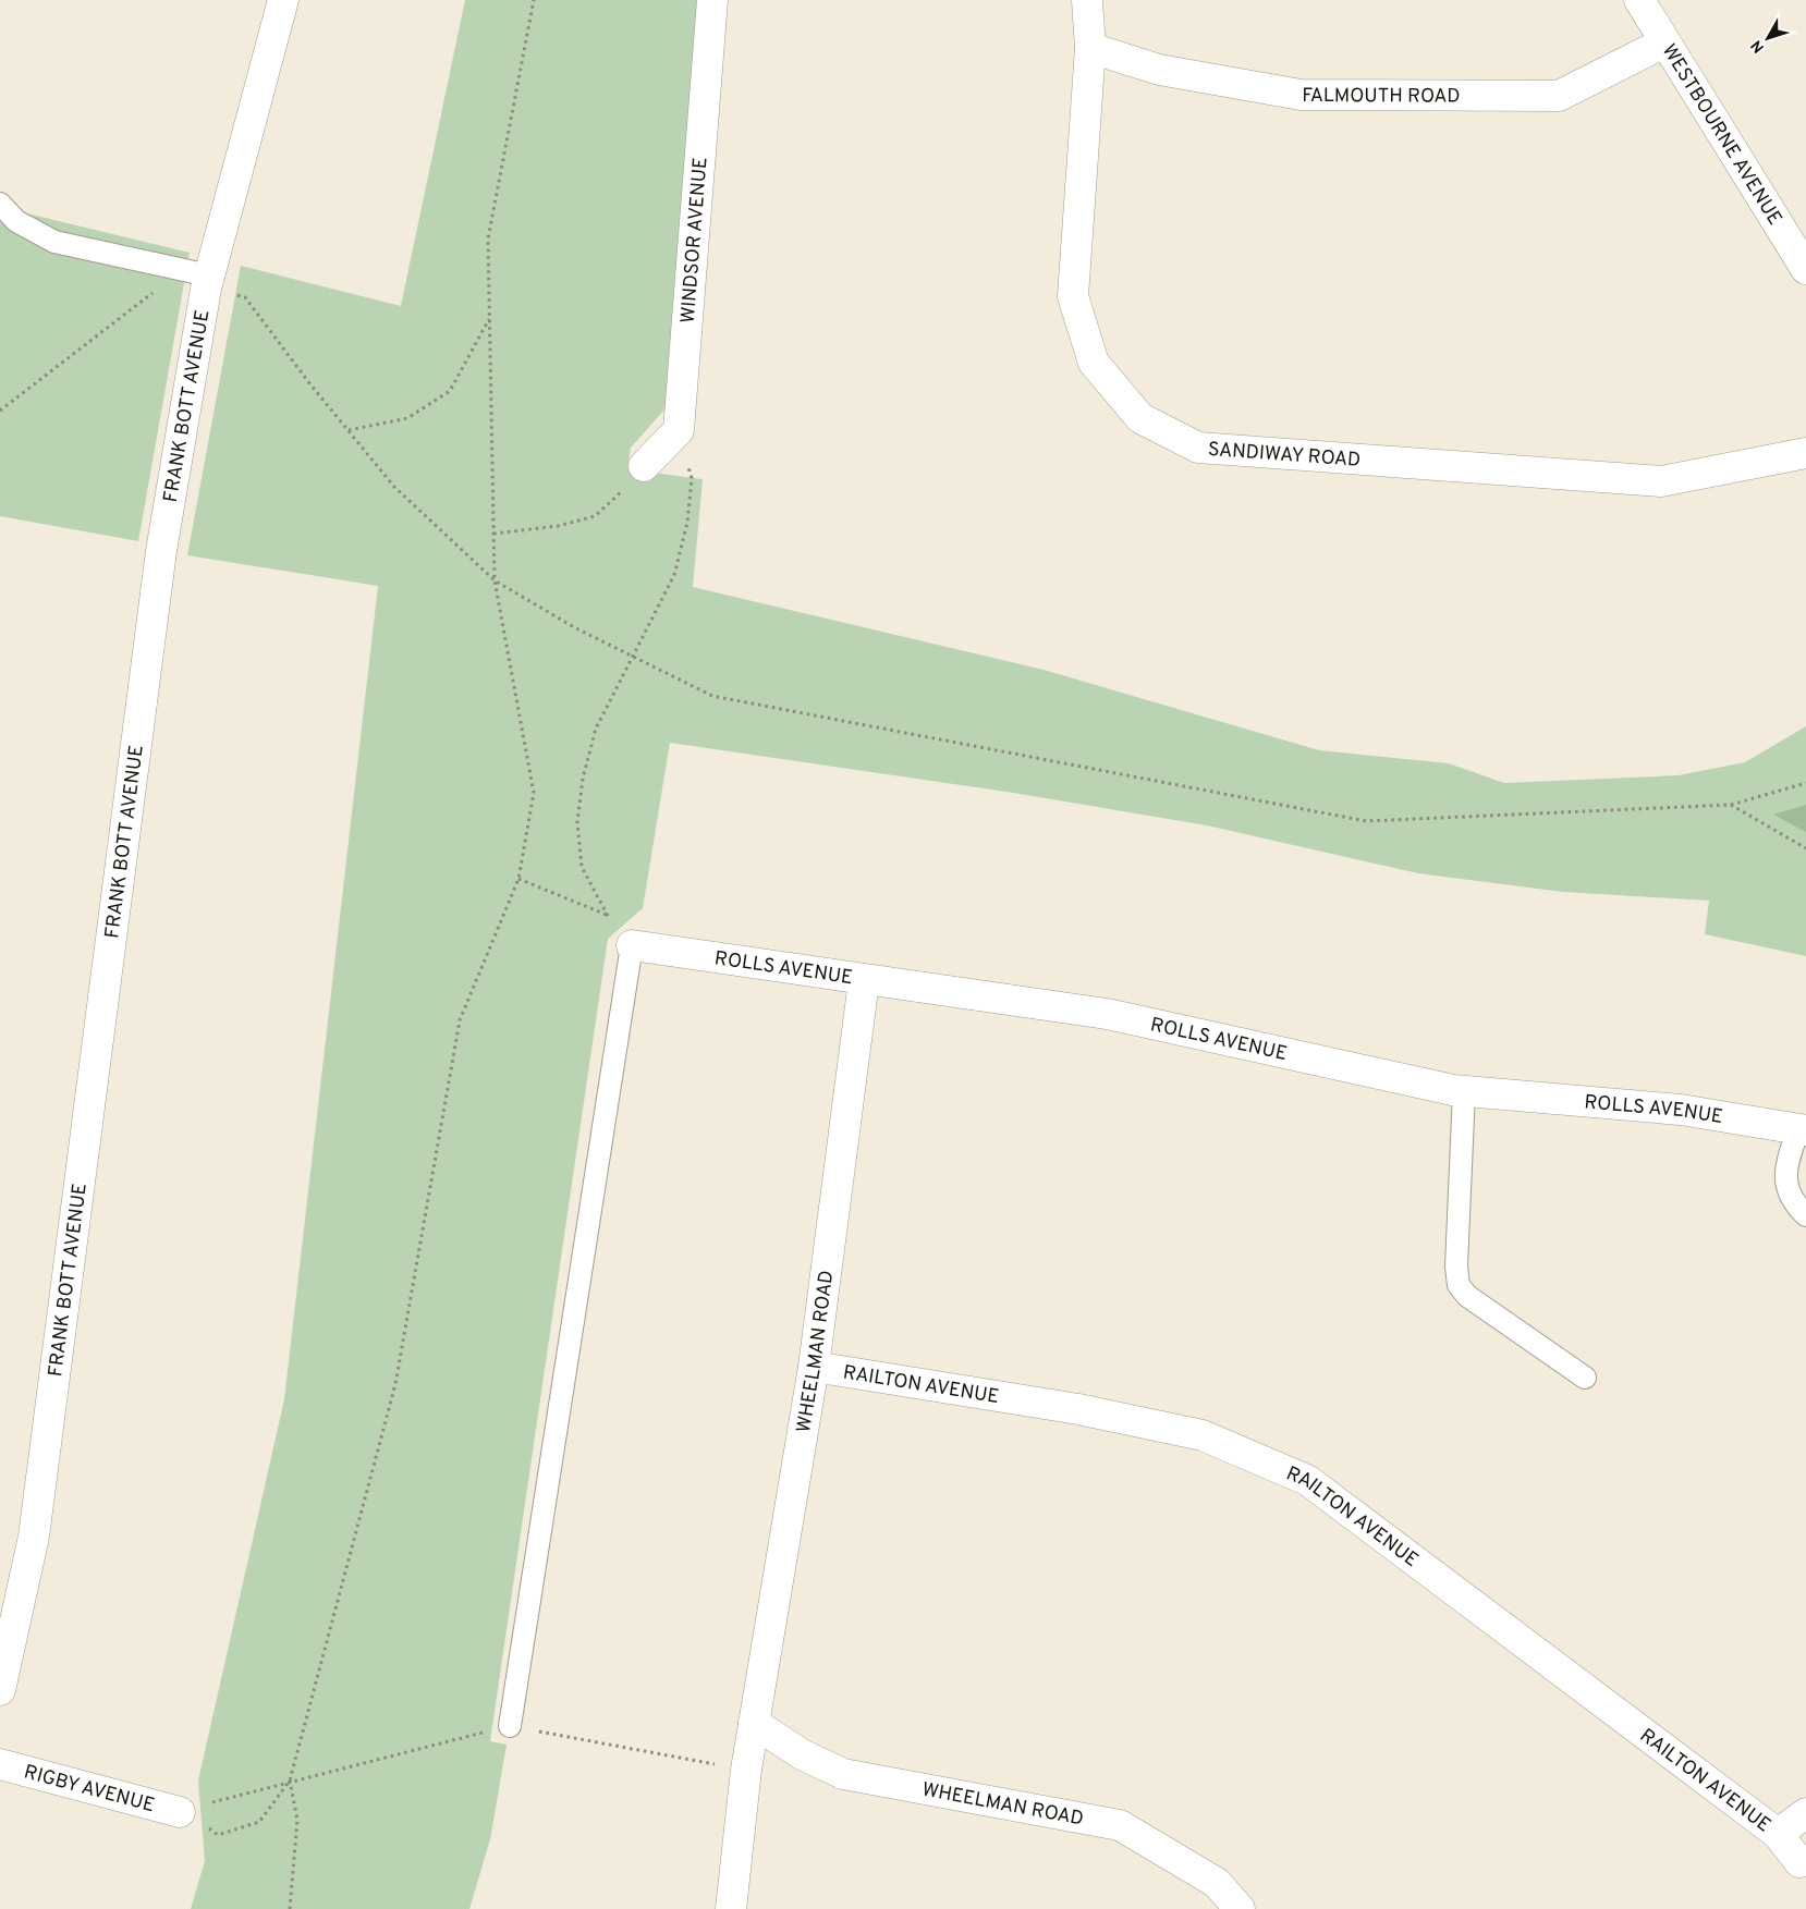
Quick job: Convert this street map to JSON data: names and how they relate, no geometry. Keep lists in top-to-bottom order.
{
  "streets": {
    "street": [
      "FALMOUTH ROAD",
      "WESTBOURNE AVENUE",
      "WINDSOR AVENUE",
      "FRANK BOTT AVENUE",
      "SANDIWAY ROAD",
      "ROLLS AVENUE",
      "WHEELMAN ROAD",
      "RAILTON AVENUE",
      "RIGBY AVENUE"
    ]
  },
  "crossings": [
    ["FALMOUTH ROAD", "WESTBOURNE AVENUE"],
    ["FALMOUTH ROAD", "SANDIWAY ROAD"],
    ["ROLLS AVENUE", "WHEELMAN ROAD"],
    ["WHEELMAN ROAD", "RAILTON AVENUE"]
  ],
  "north": "bottom left"
}
